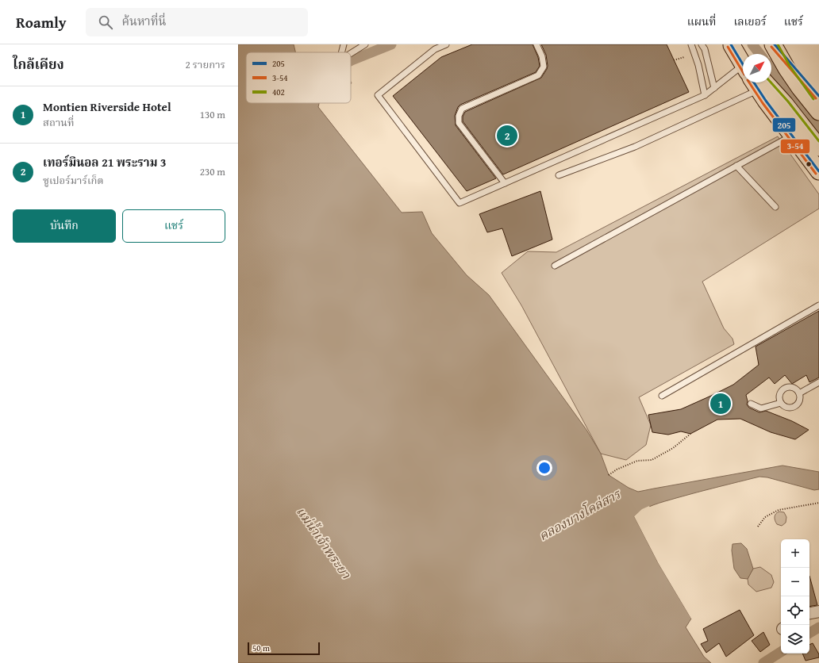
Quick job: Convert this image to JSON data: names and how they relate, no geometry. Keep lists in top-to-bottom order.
{
  "water": ["คลองบางโคล่สาร", "แม่น้ำเจ้าพระยา"],
  "lines": ["transit line 205", "transit line 402", "transit line 3-54"],
  "legend": ["205", "3-54", "402"],
  "scale_bar": "50 m",
  "north": "top right",
  "page": {
    "header": "Roamly",
    "search": "ค้นหาที่นี่",
    "nav": ["แผนที่", "เลเยอร์", "แชร์"],
    "heading": ["ใกล้เคียง", "2 รายการ"],
    "list": [
      {
        "mark": "1",
        "name": "Montien Riverside Hotel",
        "note": "สถานที่",
        "value": "130 m"
      },
      {
        "mark": "2",
        "name": "เทอร์มินอล 21 พระราม 3",
        "note": "ซูเปอร์มาร์เก็ต",
        "value": "230 m"
      }
    ],
    "pins": ["2", "1"],
    "buttons": ["บันทึก", "แชร์"],
    "map_buttons": ["+", "−"],
    "scale": "50 m"
  }
}
